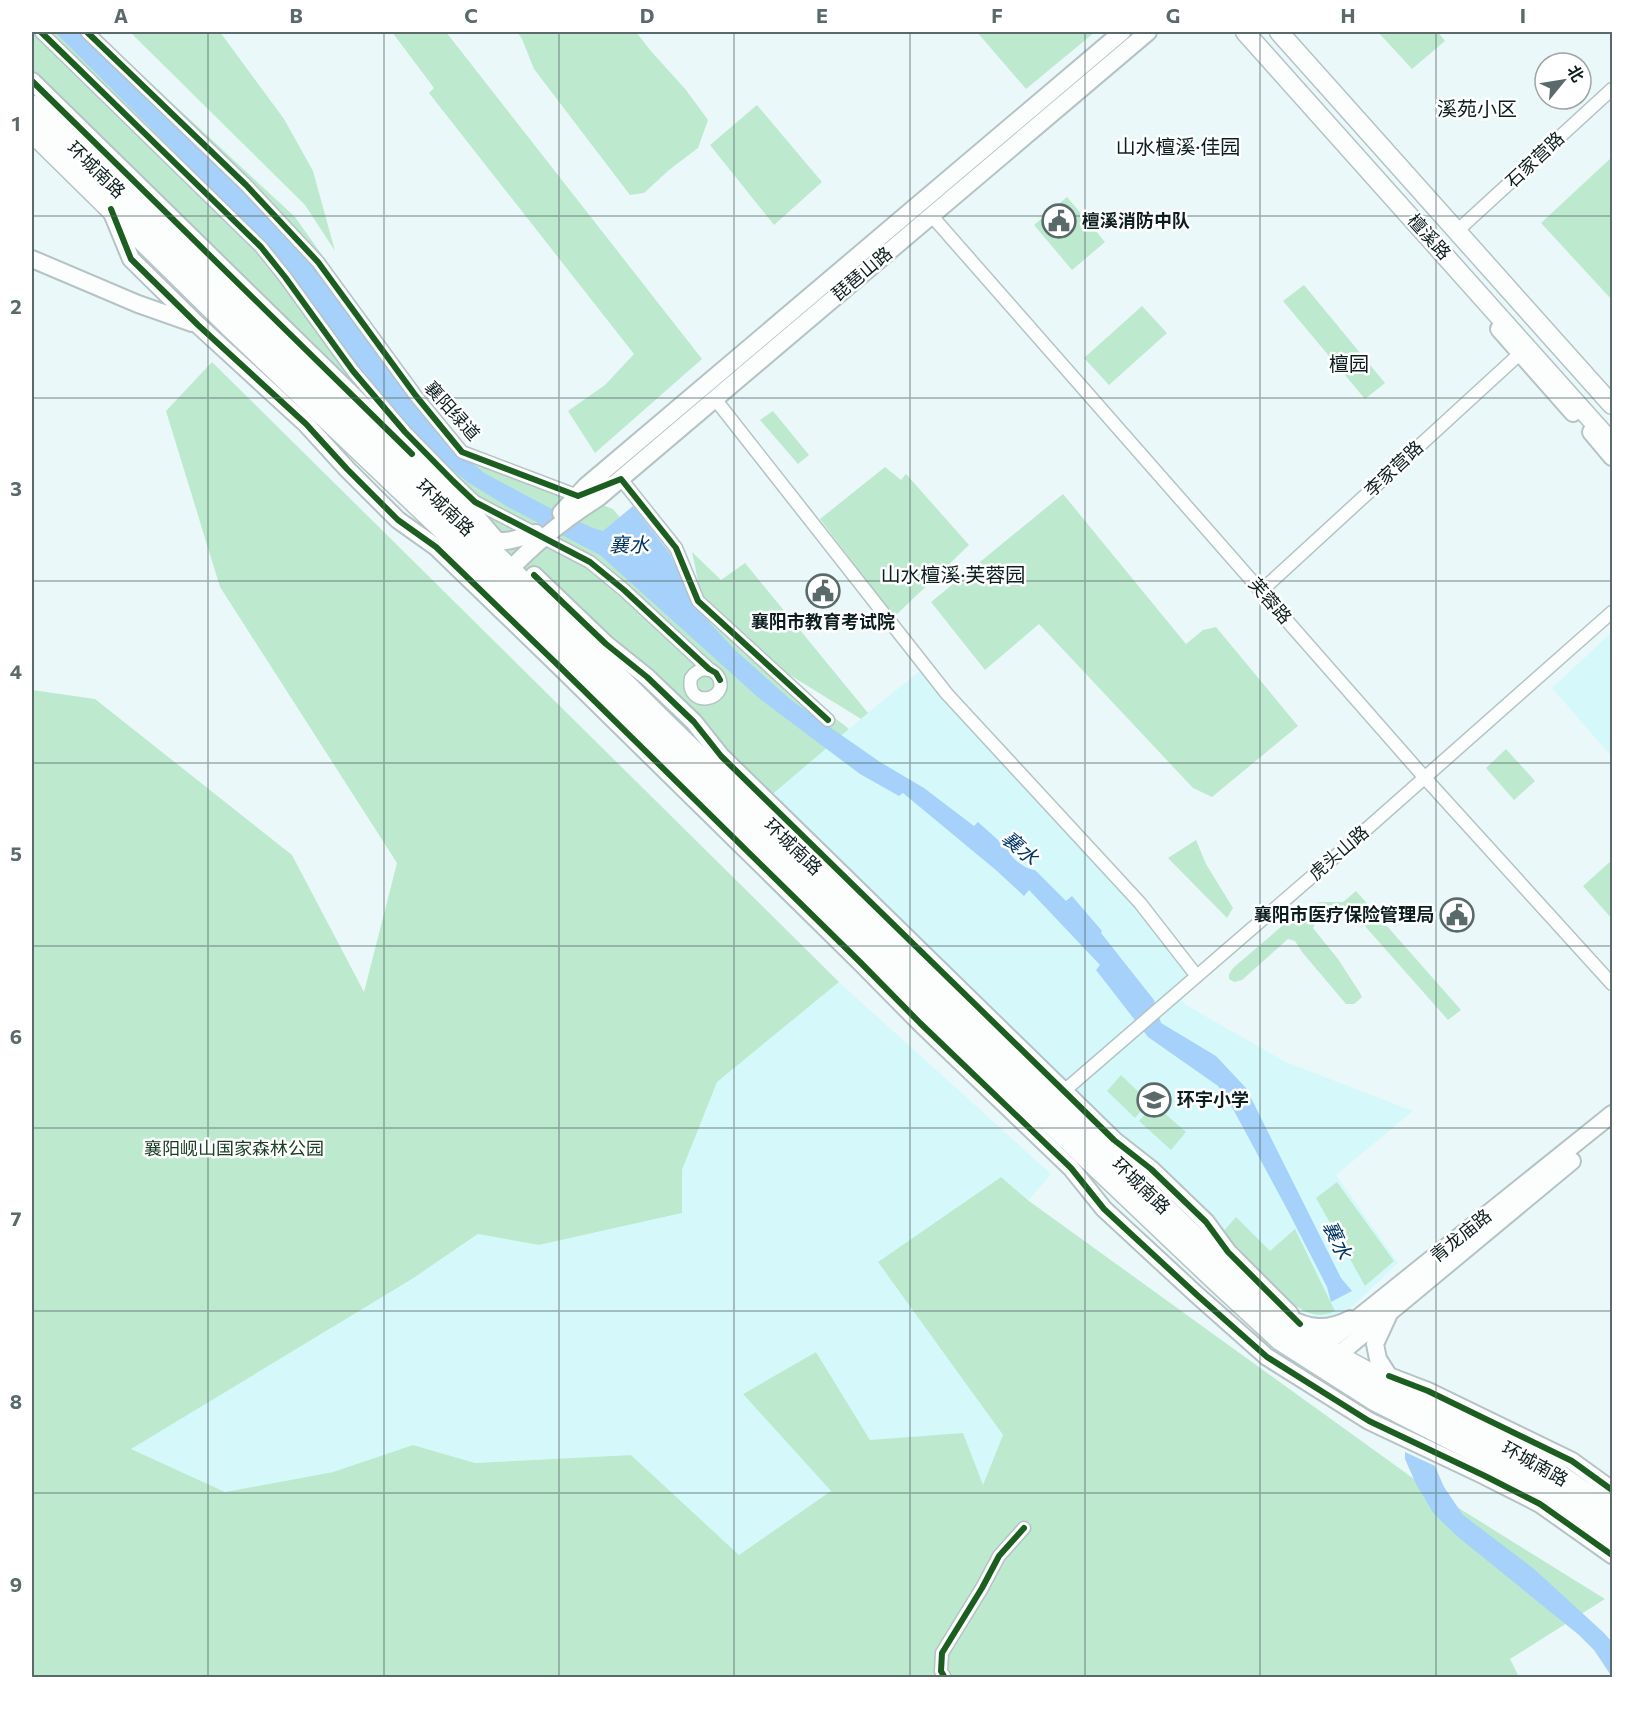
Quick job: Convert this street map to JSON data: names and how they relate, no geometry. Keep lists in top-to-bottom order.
{
  "streets": {
    "highway": ["环城南路"],
    "main road": ["檀溪路"],
    "street": [
      "石家营路",
      "琵琶山路",
      "襄阳绿道",
      "李家营路",
      "芙蓉路",
      "虎头山路",
      "青龙庙路"
    ]
  },
  "crossings": [
    ["石家营路", "檀溪路"],
    ["环城南路", "虎头山路"],
    ["环城南路", "青龙庙路"],
    ["檀溪路", "李家营路"],
    ["琵琶山路", "襄阳绿道"],
    ["琵琶山路", "芙蓉路"],
    ["李家营路", "芙蓉路"],
    ["芙蓉路", "虎头山路"]
  ],
  "districts": [
    "溪苑小区",
    "山水檀溪·佳园",
    "檀园",
    "山水檀溪·芙蓉园"
  ],
  "water": ["襄水"],
  "parks": ["襄阳岘山国家森林公园"],
  "places": {
    "public building": ["檀溪消防中队", "襄阳市教育考试院", "襄阳市医疗保险管理局"],
    "school or university": ["环宇小学"]
  },
  "north": "top right",
  "grid": {
    "columns": [
      "A",
      "B",
      "C",
      "D",
      "E",
      "F",
      "G",
      "H",
      "I"
    ],
    "rows": [
      "1",
      "2",
      "3",
      "4",
      "5",
      "6",
      "7",
      "8",
      "9"
    ]
  }
}
